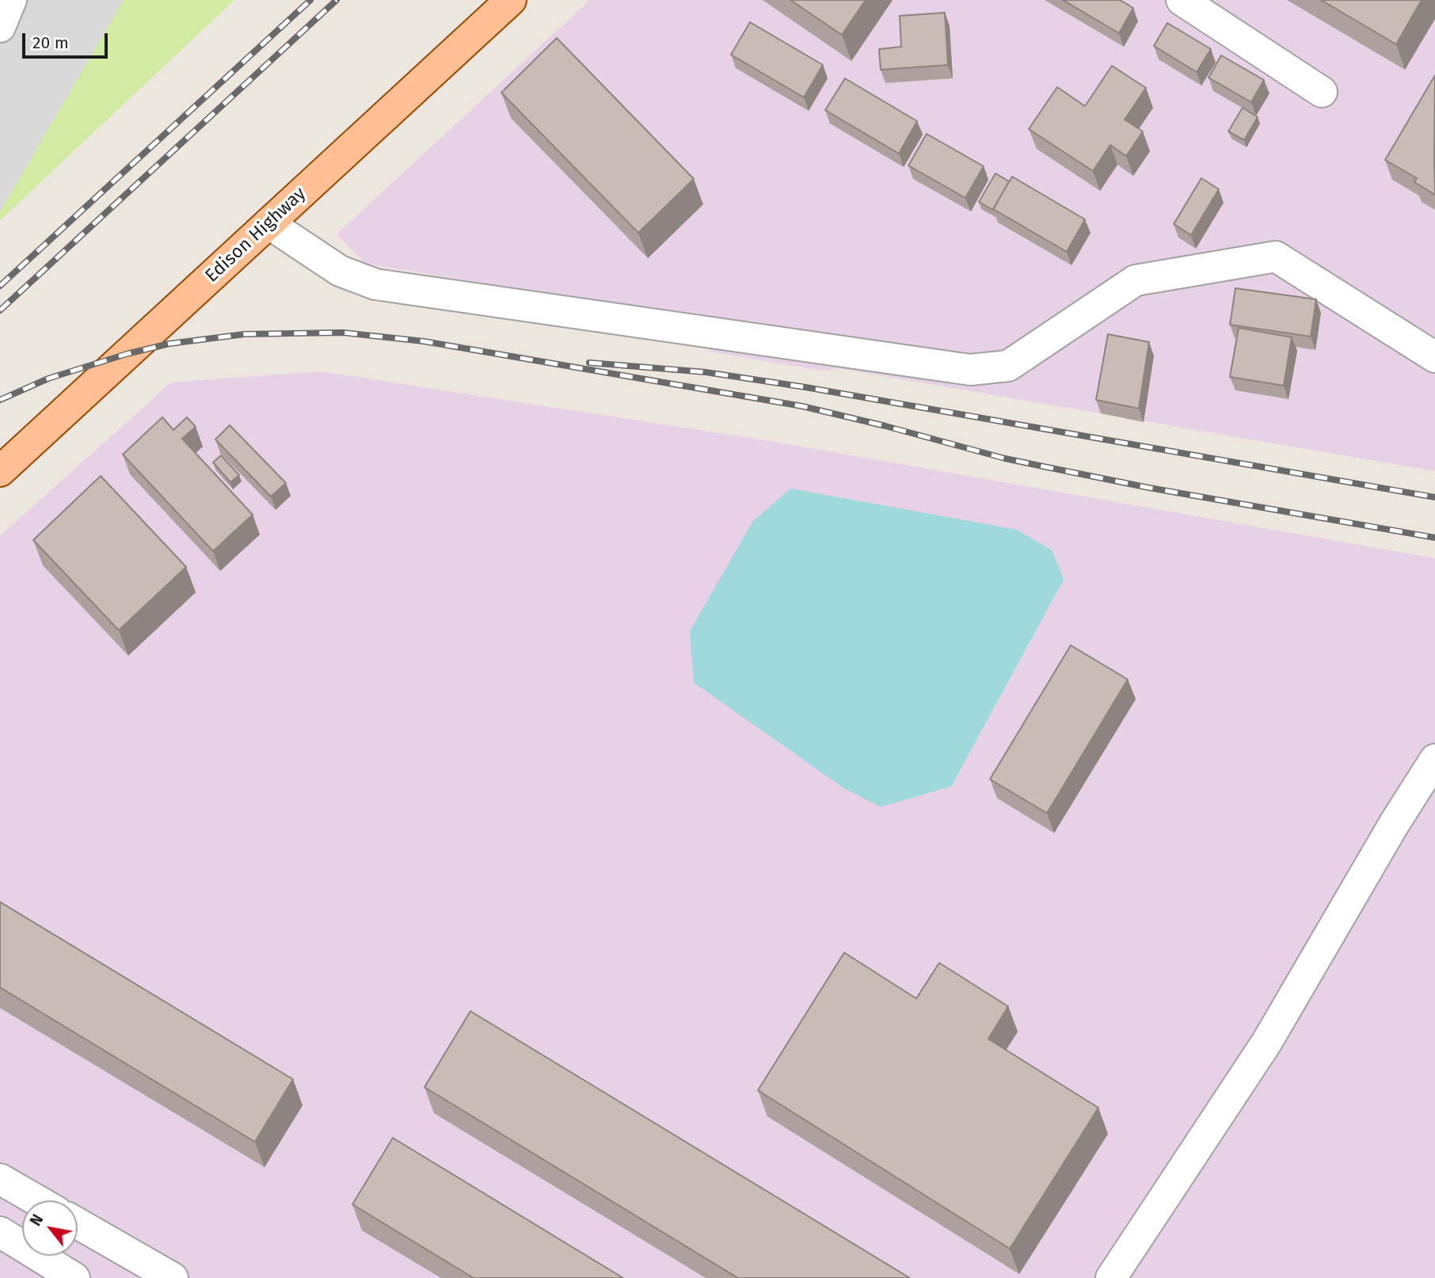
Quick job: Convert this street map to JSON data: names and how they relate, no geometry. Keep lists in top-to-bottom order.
{
  "streets": {
    "main road": ["Edison Highway"]
  },
  "scale_bar": "20 m",
  "north": "top left"
}
